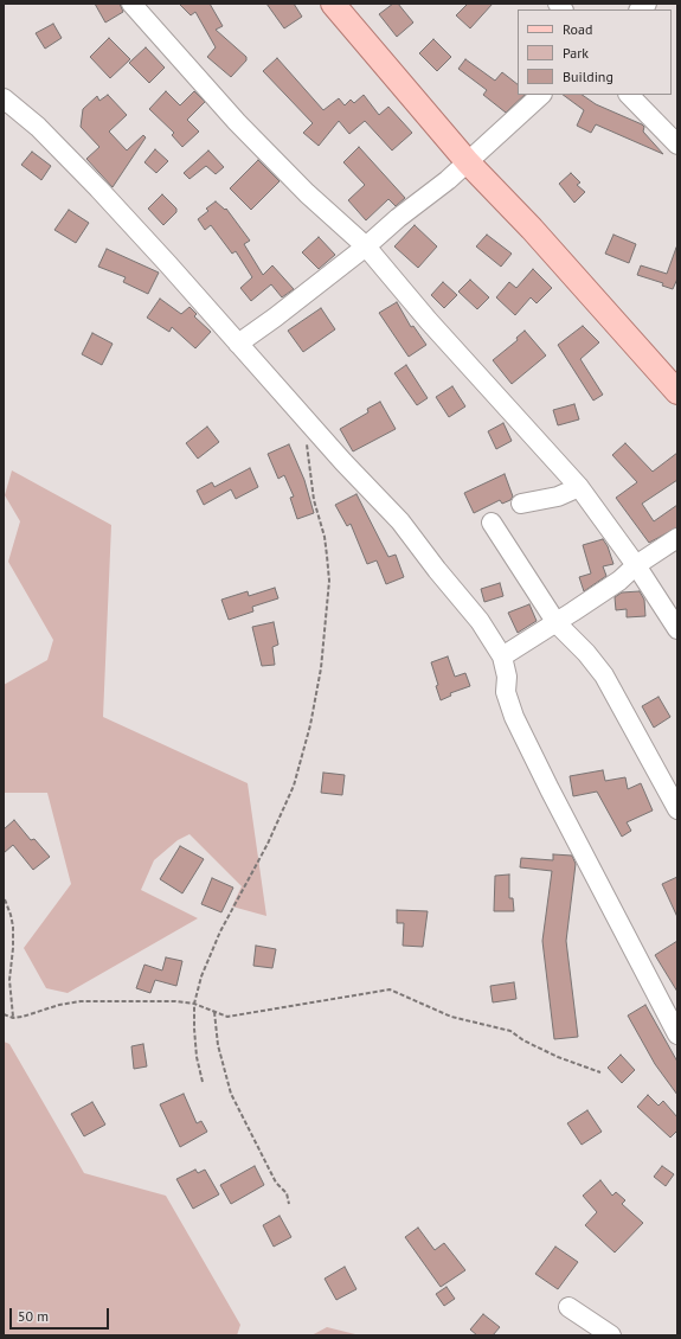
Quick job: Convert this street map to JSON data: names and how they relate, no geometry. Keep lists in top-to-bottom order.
{
  "legend": ["Road", "Park", "Building"],
  "scale_bar": "50 m"
}
